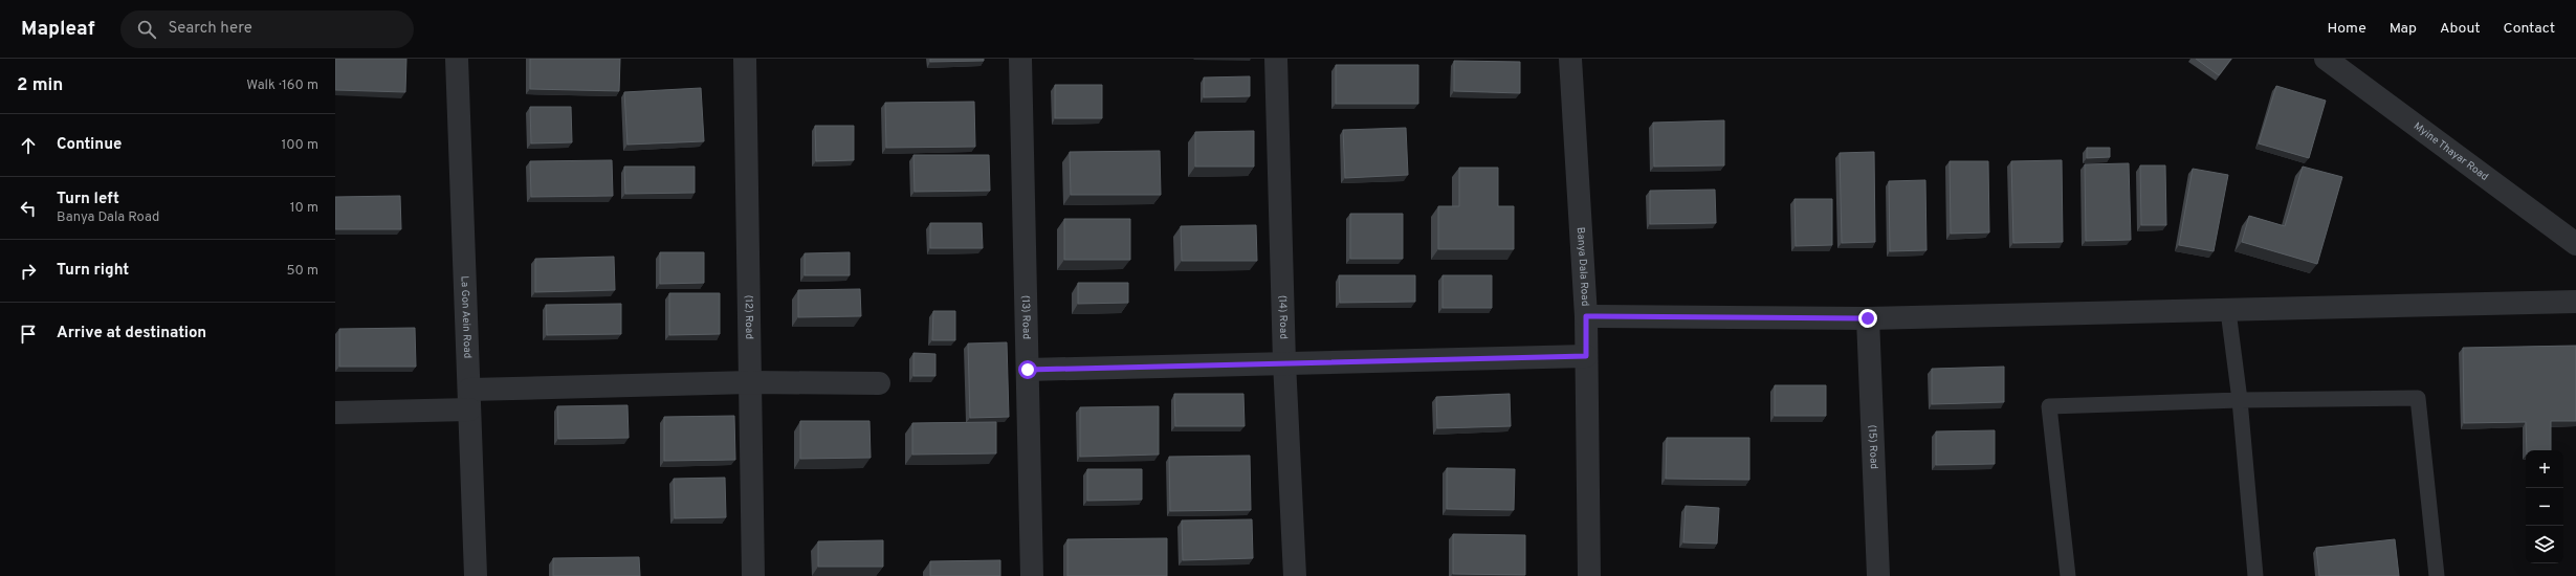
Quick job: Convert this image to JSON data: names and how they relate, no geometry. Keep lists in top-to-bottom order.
{
  "streets": {
    "street": [
      "Myine Thayar Road",
      "Banya Dala Road",
      "La Gon Aein Road",
      "(12) Road",
      "(13) Road",
      "(14) Road",
      "(15) Road"
    ]
  },
  "page": {
    "header": "Mapleaf",
    "search": "Search here",
    "nav": [
      "Home",
      "Map",
      "About",
      "Contact"
    ],
    "heading": ["2 min", "Walk · 160 m"],
    "list": [
      ["Continue", "100 m"],
      ["Turn left", "Banya Dala Road", "10 m"],
      ["Turn right", "50 m"],
      "Arrive at destination"
    ],
    "map_buttons": ["+", "−"]
  }
}
